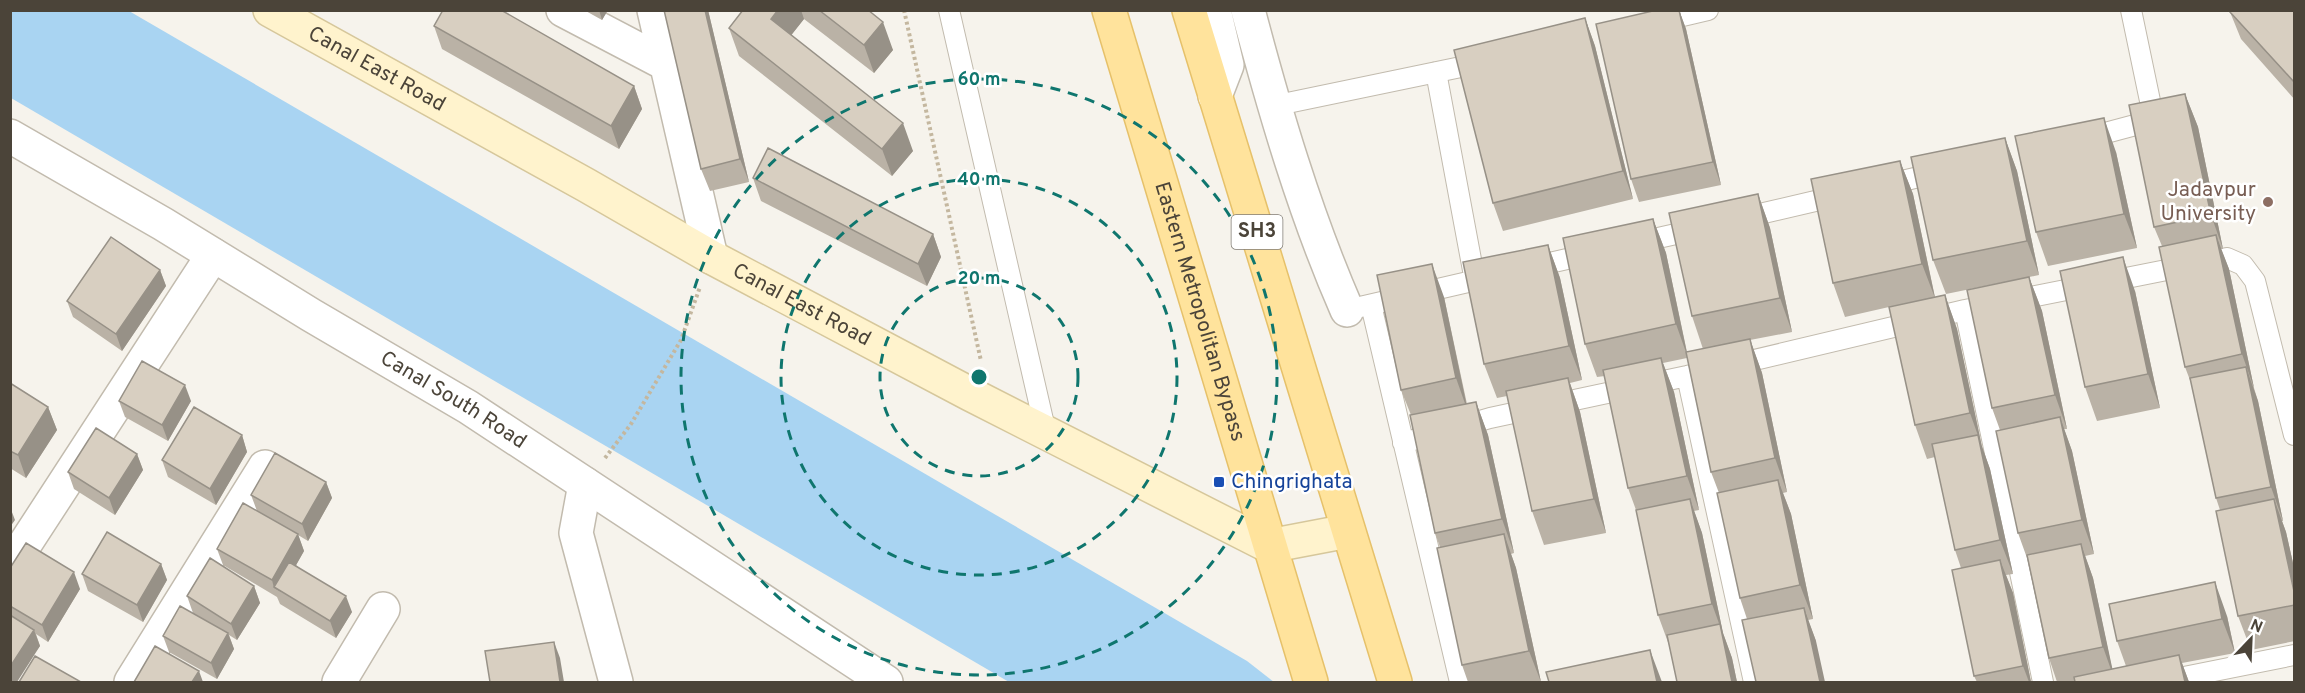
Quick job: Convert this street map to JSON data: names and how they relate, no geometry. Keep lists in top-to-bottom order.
{
  "streets": {
    "main road": ["Canal East Road", "SH3", "Eastern Metropolitan Bypass"],
    "street": ["Canal South Road"]
  },
  "crossings": [
    ["Canal East Road", "Eastern Metropolitan Bypass"]
  ],
  "places": {
    "other": ["Jadavpur University"],
    "transit": ["Chingrighata"]
  },
  "north": "top right",
  "rings": ["60 m", "40 m", "20 m"]
}
